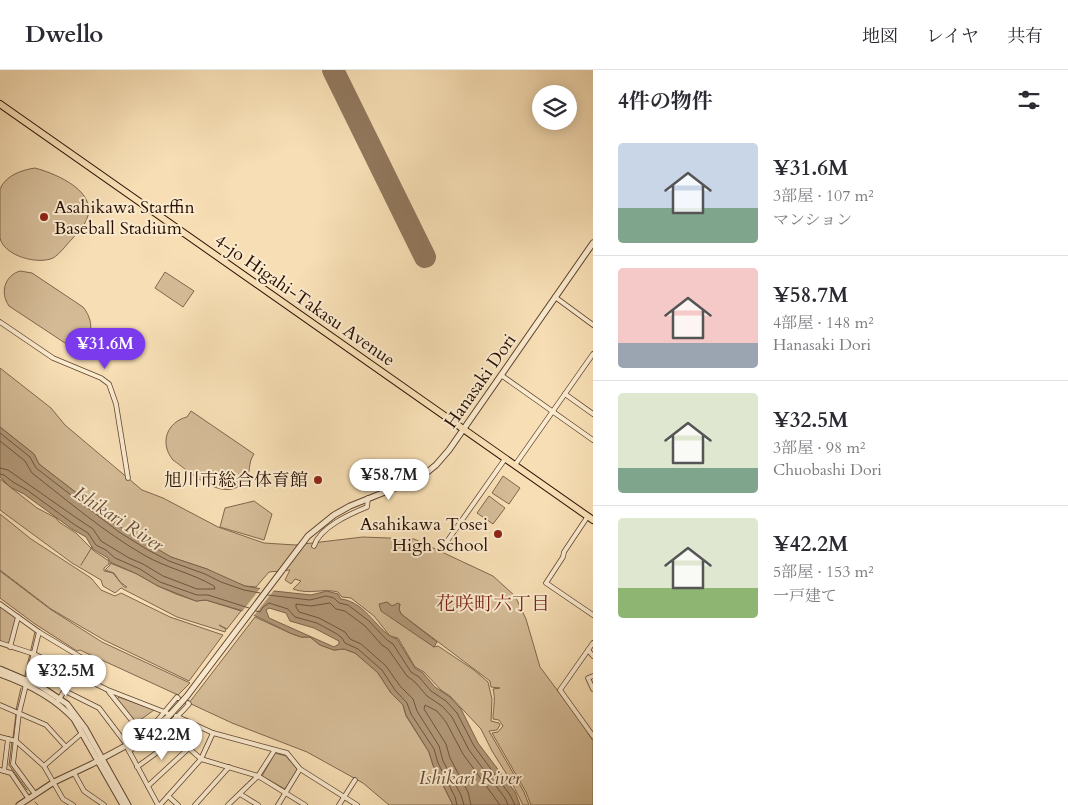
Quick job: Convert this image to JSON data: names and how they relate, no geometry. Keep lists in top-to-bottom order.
{
  "streets": {
    "highway": ["4-jo Higahi-Takasu Avenue"],
    "street": ["Hanasaki Dori"]
  },
  "crossings": [
    ["4-jo Higahi-Takasu Avenue", "Hanasaki Dori"]
  ],
  "districts": ["花咲町六丁目"],
  "water": ["Ishikari River"],
  "places": ["Asahikawa Starffin Baseball Stadium", "旭川市総合体育館", "Asahikawa Tosei High School"],
  "page": {
    "header": "Dwello",
    "nav": ["地図", "レイヤ", "共有"],
    "heading": "4件の物件",
    "list": [
      {
        "name": "¥31.6M",
        "note": "3部屋 · 107 m² · マンション"
      },
      {
        "name": "¥58.7M",
        "note": "4部屋 · 148 m² · Hanasaki Dori"
      },
      {
        "name": "¥32.5M",
        "note": "3部屋 · 98 m² · Chuobashi Dori"
      },
      {
        "name": "¥42.2M",
        "note": "5部屋 · 153 m² · 一戸建て"
      }
    ],
    "price": [
      "¥31.6M",
      "¥58.7M",
      "¥32.5M",
      "¥42.2M"
    ]
  }
}
